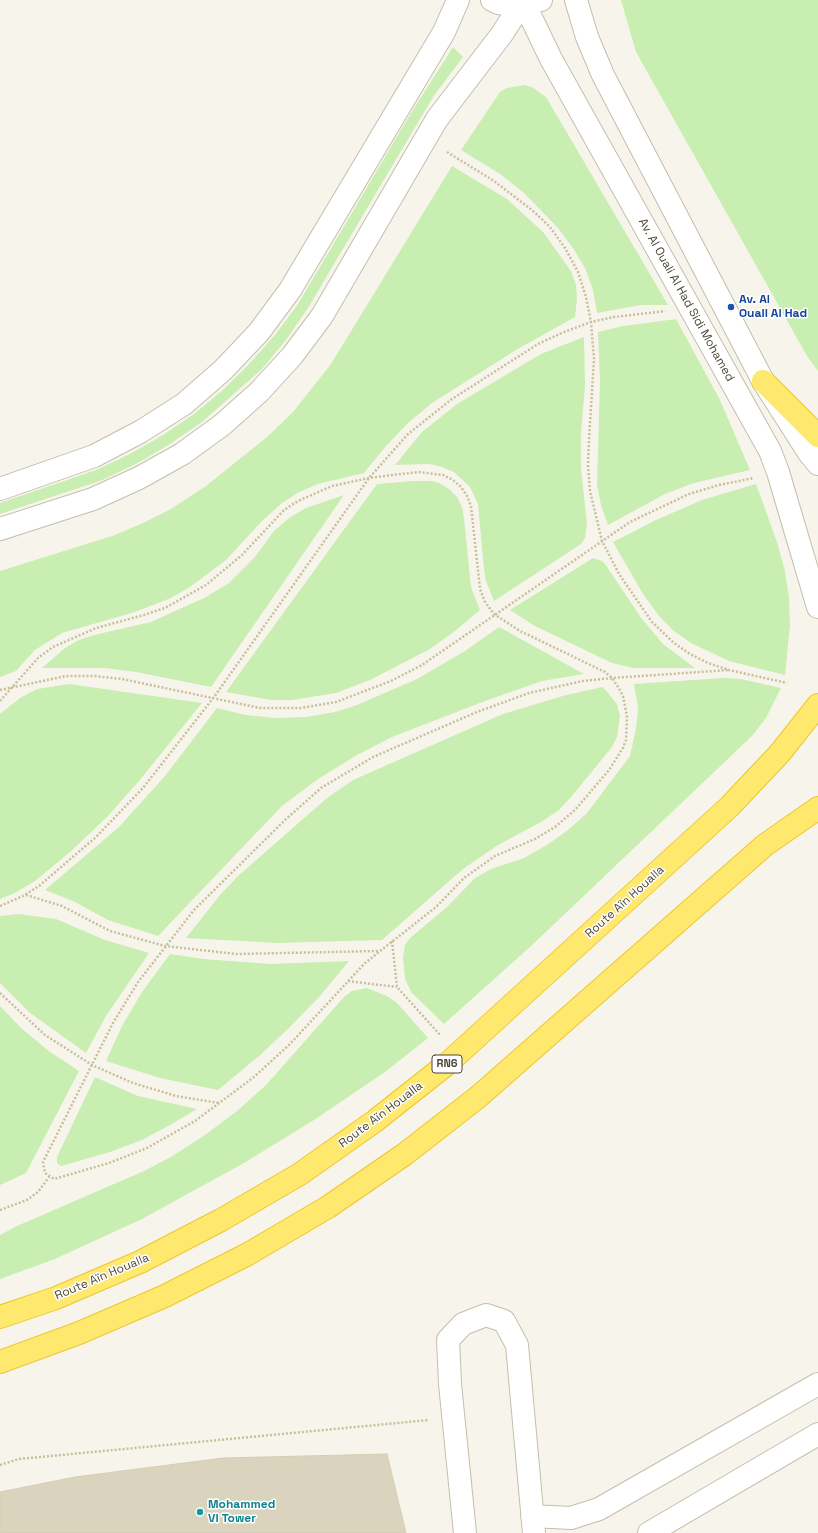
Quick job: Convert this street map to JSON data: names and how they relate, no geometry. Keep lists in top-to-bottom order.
{
  "streets": {
    "highway": ["Route Aïn Houalla", "RN6"],
    "street": ["Av. Al Ouali Al Had Sidi Mohamed"]
  },
  "places": ["Av. Al Ouali Al Had", "Mohammed VI Tower"]
}
